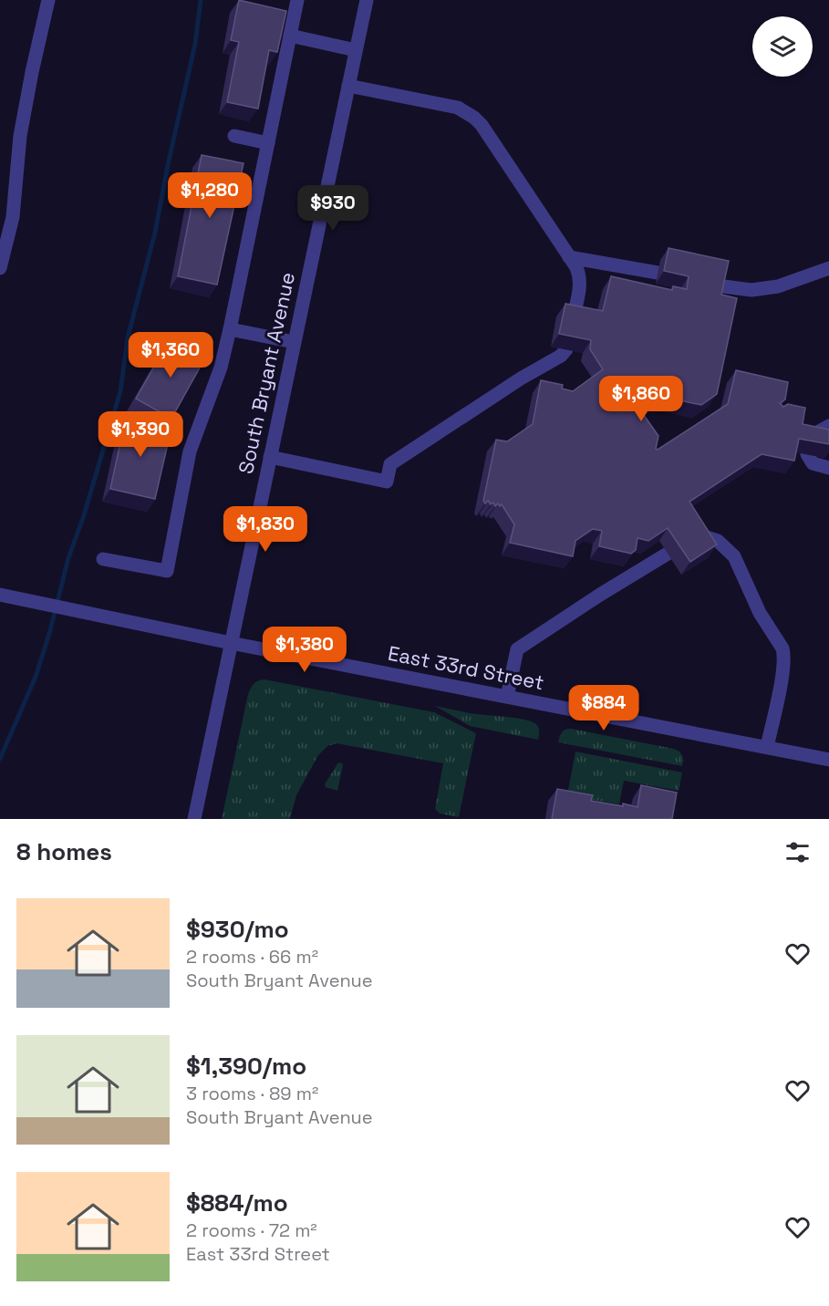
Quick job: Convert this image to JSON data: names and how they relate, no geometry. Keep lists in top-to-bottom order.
{
  "streets": {
    "street": ["South Bryant Avenue", "East 33rd Street"]
  },
  "crossings": [
    ["South Bryant Avenue", "East 33rd Street"]
  ],
  "page": {
    "price": [
      "$1,280",
      "$930",
      "$1,360",
      "$1,860",
      "$1,390",
      "$1,830",
      "$1,380",
      "$884"
    ],
    "heading": "8 homes",
    "list": [
      {
        "name": "$930/mo",
        "note": "2 rooms · 66 m² · South Bryant Avenue"
      },
      {
        "name": "$1,390/mo",
        "note": "3 rooms · 89 m² · South Bryant Avenue"
      },
      {
        "name": "$884/mo",
        "note": "2 rooms · 72 m² · East 33rd Street"
      }
    ]
  }
}
